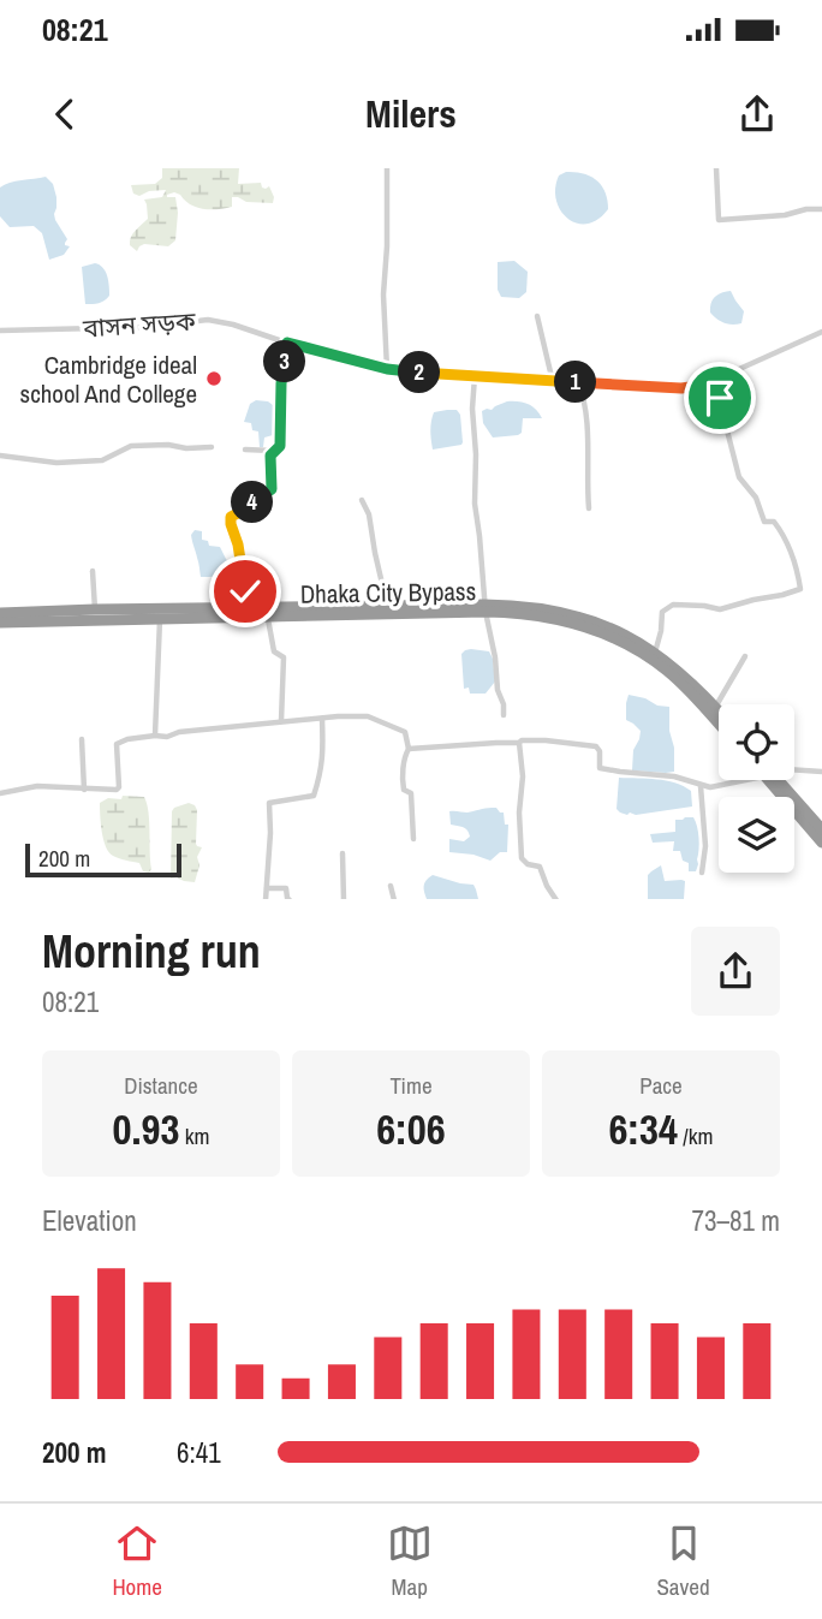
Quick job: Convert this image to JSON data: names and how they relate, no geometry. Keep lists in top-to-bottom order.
{
  "streets": {
    "highway": ["Dhaka City Bypass"],
    "street": ["বাসন সড়ক"]
  },
  "places": ["Cambridge ideal school And College"],
  "scale_bar": "200 m",
  "page": {
    "status": "08:21",
    "header": "Milers",
    "pins": [
      "3",
      "2",
      "1",
      "4"
    ],
    "scale": "200 m",
    "heading": ["Morning run", "08:21"],
    "stats": [
      ["Distance", "0.93 km"],
      ["Time", "6:06"],
      ["Pace", "6:34 /km"]
    ],
    "chart": ["Elevation", "73–81 m"],
    "list": [
      {
        "name": "200 m",
        "note": "6:41"
      }
    ],
    "tabs": ["Home", "Map", "Saved"]
  }
}
